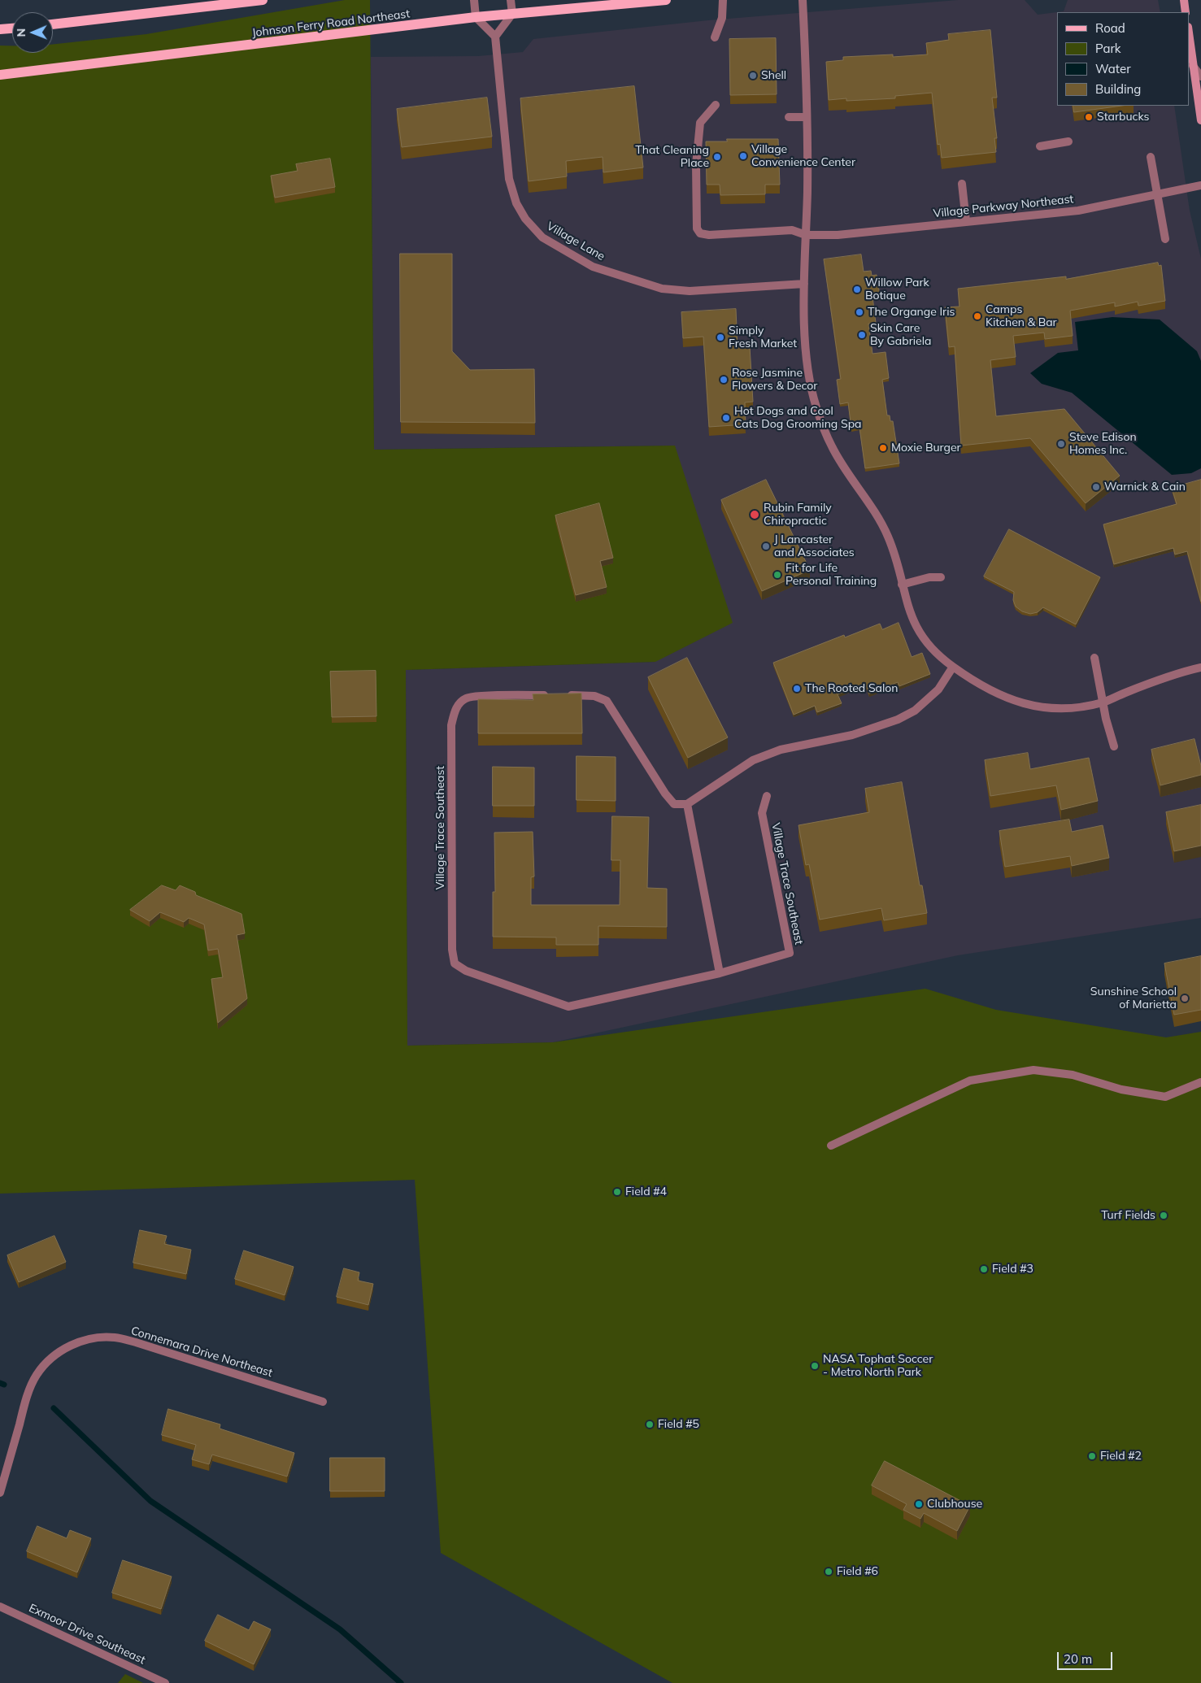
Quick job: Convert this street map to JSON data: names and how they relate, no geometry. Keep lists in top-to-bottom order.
{
  "streets": {
    "main road": ["Johnson Ferry Road Northeast"],
    "street": [
      "Village Parkway Northeast",
      "Village Lane",
      "Village Trace Southeast",
      "Connemara Drive Northeast",
      "Exmoor Drive Southeast"
    ]
  },
  "places": [
    "Shell",
    "Starbucks",
    "Village Convenience Center",
    "That Cleaning Place",
    "Willow Park Botique",
    "The Organge Iris",
    "Camps Kitchen & Bar",
    "Skin Care By Gabriela",
    "Simply Fresh Market",
    "Rose Jasmine Flowers & Decor",
    "Hot Dogs and Cool Cats Dog Grooming Spa",
    "Steve Edison Homes Inc.",
    "Moxie Burger",
    "Warnick & Cain",
    "Rubin Family Chiropractic",
    "J Lancaster and Associates",
    "Fit for Life Personal Training",
    "The Rooted Salon",
    "Sunshine School of Marietta",
    "Field #4",
    "Turf Fields",
    "Field #3",
    "NASA Tophat Soccer - Metro North Park",
    "Field #5",
    "Field #2",
    "Clubhouse",
    "Field #6"
  ],
  "legend": [
    "Road",
    "Park",
    "Water",
    "Building"
  ],
  "scale_bar": "20 m",
  "north": "left"
}
